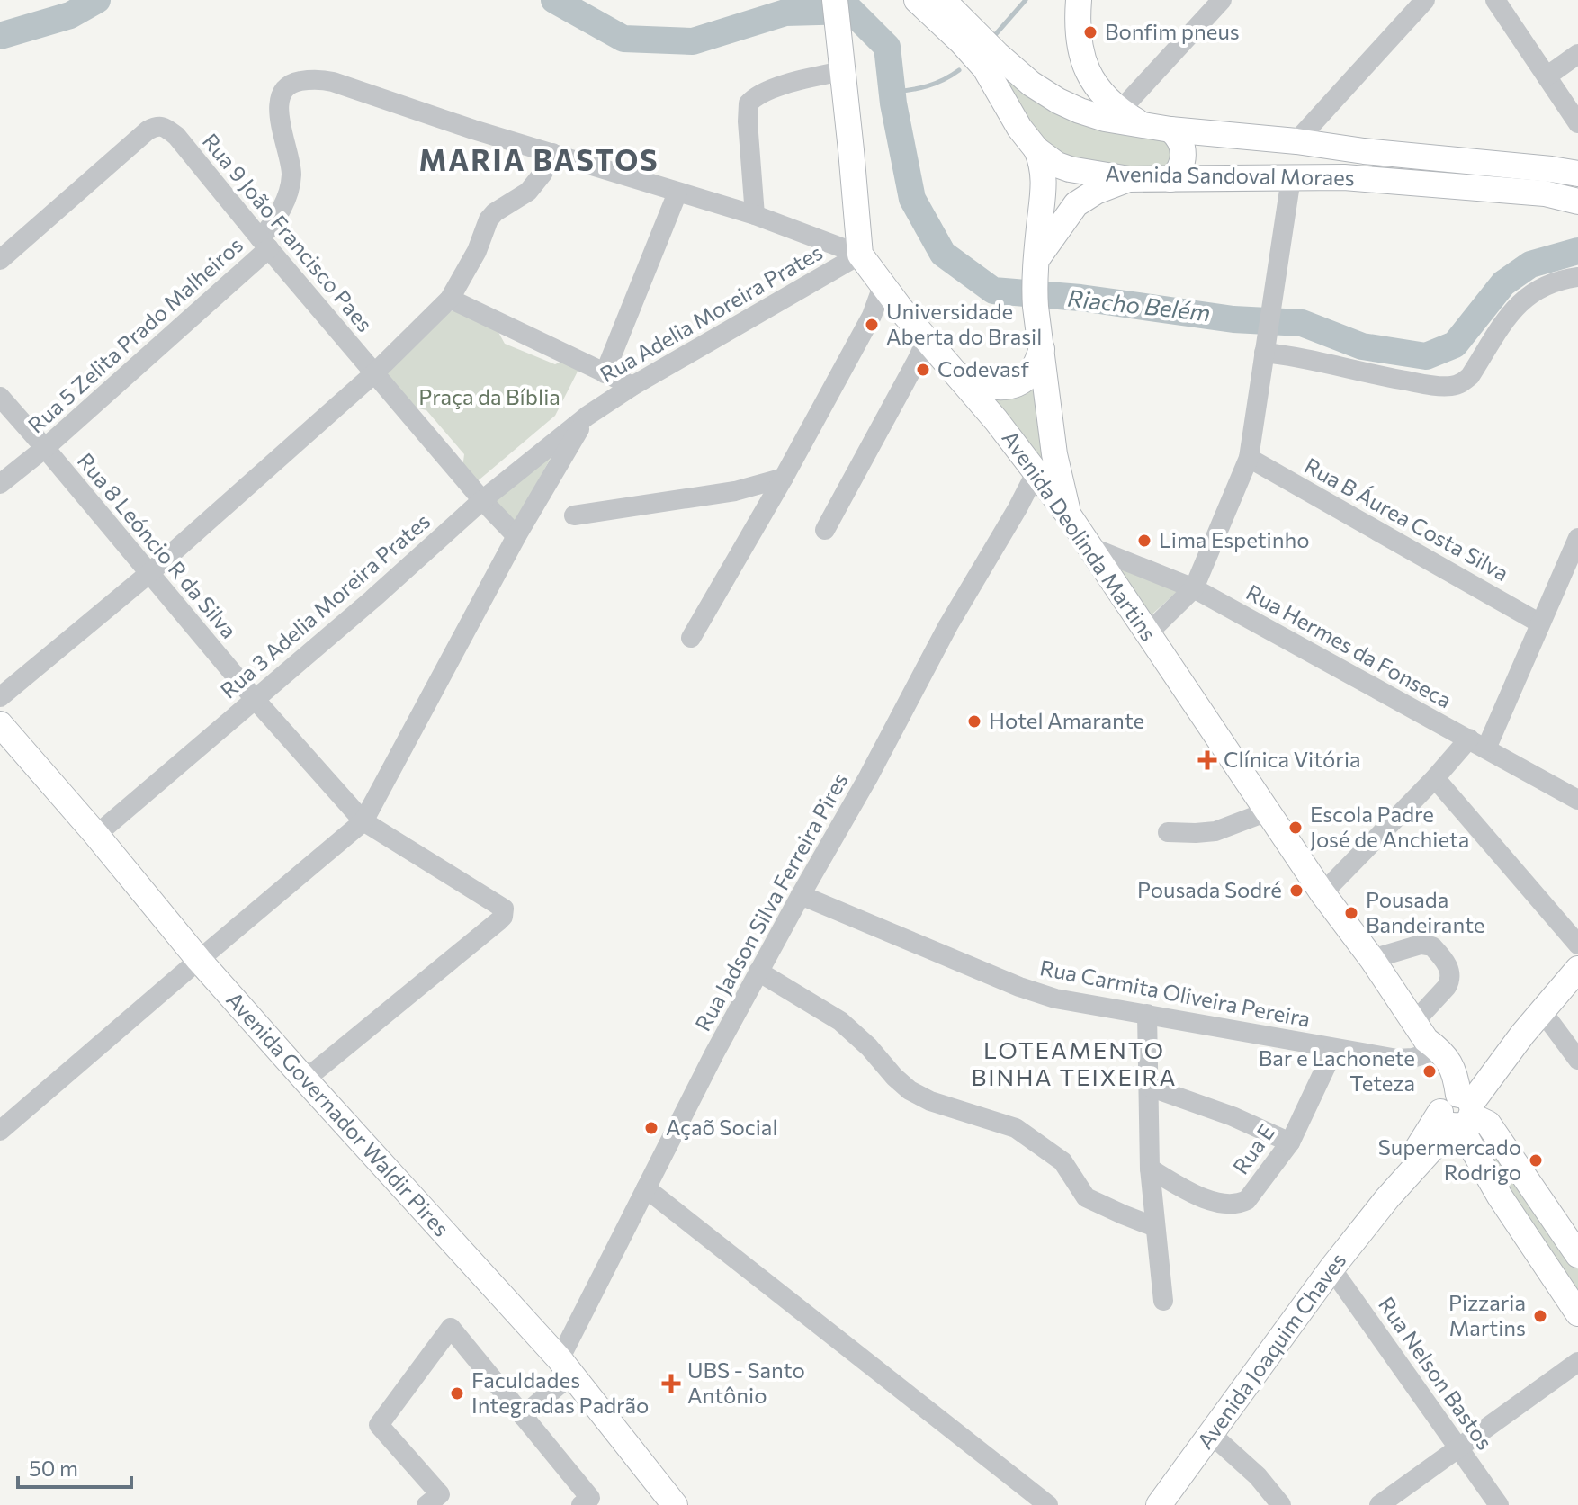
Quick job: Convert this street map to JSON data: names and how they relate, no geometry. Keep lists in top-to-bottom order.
{
  "streets": {
    "main road": [
      "Avenida Sandoval Moraes",
      "Avenida Deolinda Martins",
      "Avenida Governador Waldir Pires",
      "Avenida Joaquim Chaves"
    ],
    "street": [
      "Rua 9 João Francisco Paes",
      "Rua Adelia Moreira Prates",
      "Rua 5 Zelita Prado Malheiros",
      "Rua B Áurea Costa Silva",
      "Rua 8 Leóncio R da Silva",
      "Rua 3 Adelia Moreira Prates",
      "Rua Hermes da Fonseca",
      "Rua Jadson Silva Ferreira Pires",
      "Rua Carmita Oliveira Pereira",
      "Rua E",
      "Rua Nelson Bastos"
    ]
  },
  "crossings": [
    ["Rua 9 João Francisco Paes", "Rua 5 Zelita Prado Malheiros"],
    ["Rua 9 João Francisco Paes", "Rua 3 Adelia Moreira Prates"],
    ["Rua Adelia Moreira Prates", "Rua 5 Zelita Prado Malheiros"],
    ["Rua Adelia Moreira Prates", "Avenida Deolinda Martins"],
    ["Rua Adelia Moreira Prates", "Rua 3 Adelia Moreira Prates"],
    ["Rua 5 Zelita Prado Malheiros", "Avenida Deolinda Martins"],
    ["Rua 5 Zelita Prado Malheiros", "Rua 8 Leóncio R da Silva"],
    ["Avenida Deolinda Martins", "Rua Hermes da Fonseca"],
    ["Avenida Deolinda Martins", "Rua Jadson Silva Ferreira Pires"],
    ["Avenida Deolinda Martins", "Rua Carmita Oliveira Pereira"],
    ["Avenida Deolinda Martins", "Avenida Joaquim Chaves"],
    ["Rua 8 Leóncio R da Silva", "Rua 3 Adelia Moreira Prates"],
    ["Rua 8 Leóncio R da Silva", "Avenida Governador Waldir Pires"],
    ["Rua 3 Adelia Moreira Prates", "Avenida Governador Waldir Pires"],
    ["Rua Jadson Silva Ferreira Pires", "Rua Carmita Oliveira Pereira"],
    ["Rua Jadson Silva Ferreira Pires", "Avenida Governador Waldir Pires"],
    ["Rua Carmita Oliveira Pereira", "Rua E"],
    ["Avenida Joaquim Chaves", "Rua Nelson Bastos"]
  ],
  "districts": ["MARIA BASTOS", "LOTEAMENTO BINHA TEIXEIRA"],
  "water": ["Riacho Belém"],
  "parks": ["Praça da Bíblia"],
  "places": {
    "other": [
      "Bonfim pneus",
      "Universidade Aberta do Brasil",
      "Codevasf",
      "Lima Espetinho",
      "Hotel Amarante",
      "Escola Padre José de Anchieta",
      "Pousada Sodré",
      "Pousada Bandeirante",
      "Bar e Lachonete Teteza",
      "Açaõ Social",
      "Supermercado Rodrigo",
      "Pizzaria Martins",
      "Faculdades Integradas Padrão"
    ],
    "health": ["Clínica Vitória", "UBS - Santo Antônio"]
  },
  "scale_bar": "50 m"
}
